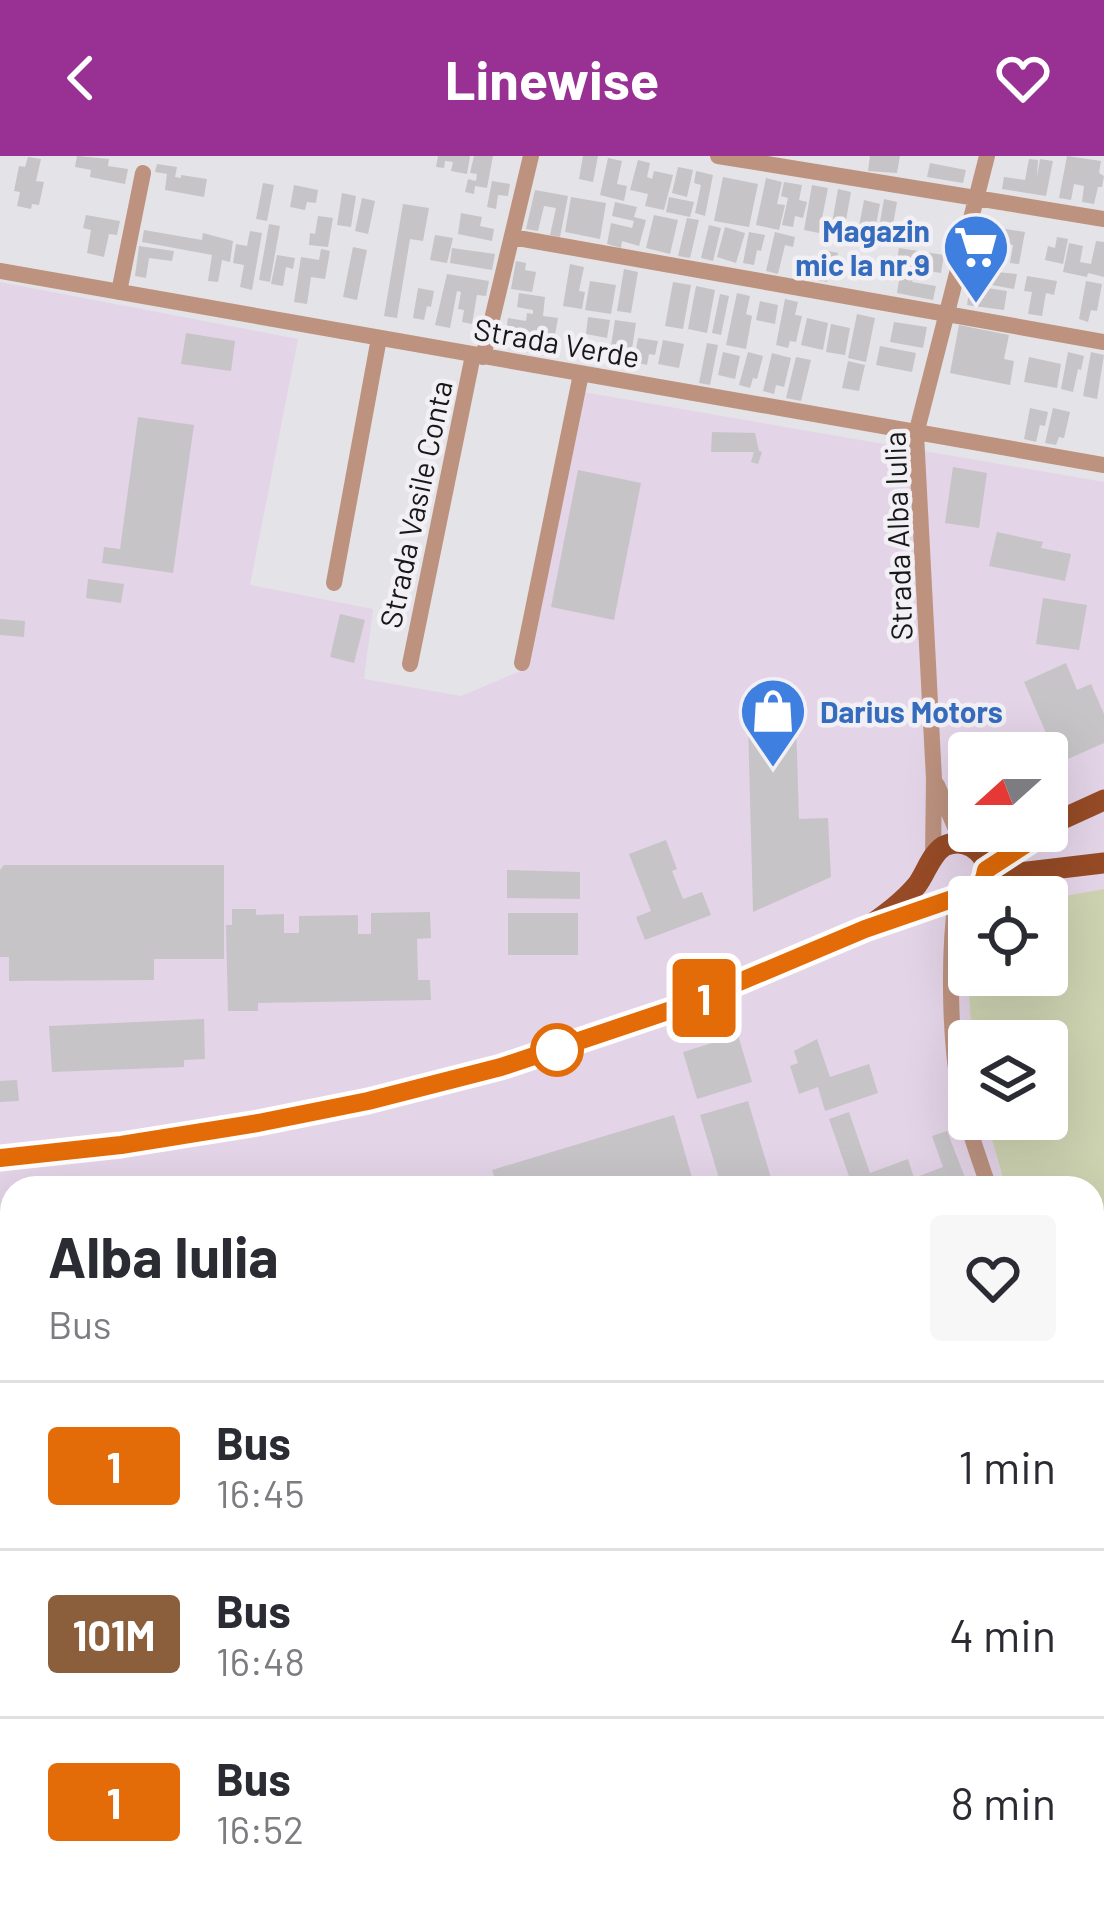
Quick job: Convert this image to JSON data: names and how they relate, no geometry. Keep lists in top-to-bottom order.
{
  "streets": {
    "street": ["Strada Verde", "Strada Vasile Conta", "Strada Alba Iulia"]
  },
  "crossings": [
    ["Strada Verde", "Strada Vasile Conta"],
    ["Strada Verde", "Strada Alba Iulia"]
  ],
  "places": {
    "supermarket": ["Magazin mic la nr.9"],
    "shop": ["Darius Motors"]
  },
  "lines": ["bus line 1"],
  "north": "left",
  "page": {
    "header": "Linewise",
    "on_map": "1",
    "heading": ["Alba Iulia", "Bus"],
    "list": [
      {
        "mark": "1",
        "name": "Bus",
        "note": "16:45",
        "value": "1 min"
      },
      {
        "mark": "101M",
        "name": "Bus",
        "note": "16:48",
        "value": "4 min"
      },
      {
        "mark": "1",
        "name": "Bus",
        "note": "16:52",
        "value": "8 min"
      }
    ]
  }
}
